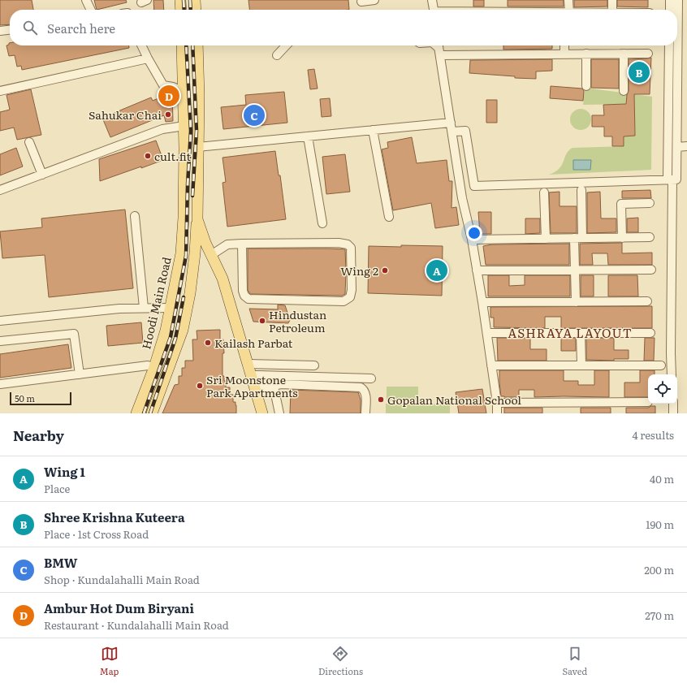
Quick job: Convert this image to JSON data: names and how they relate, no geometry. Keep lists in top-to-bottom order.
{
  "streets": {
    "main road": ["Hoodi Main Road"]
  },
  "districts": ["ASHRAYA LAYOUT"],
  "places": [
    "Sahukar Chai",
    "cult.fit",
    "Wing 2",
    "Hindustan Petroleum",
    "Kailash Parbat",
    "Sri Moonstone Park Apartments",
    "Gopalan National School"
  ],
  "scale_bar": "50 m",
  "page": {
    "search": "Search here",
    "pins": [
      "B",
      "D",
      "C",
      "A"
    ],
    "scale": "50 m",
    "heading": ["Nearby", "4 results"],
    "list": [
      {
        "mark": "A",
        "name": "Wing 1",
        "note": "Place",
        "value": "40 m"
      },
      {
        "mark": "B",
        "name": "Shree Krishna Kuteera",
        "note": "Place · 1st Cross Road",
        "value": "190 m"
      },
      {
        "mark": "C",
        "name": "BMW",
        "note": "Shop · Kundalahalli Main Road",
        "value": "200 m"
      },
      {
        "mark": "D",
        "name": "Ambur Hot Dum Biryani",
        "note": "Restaurant · Kundalahalli Main Road",
        "value": "270 m"
      }
    ],
    "nav": ["Map", "Directions", "Saved"]
  }
}
